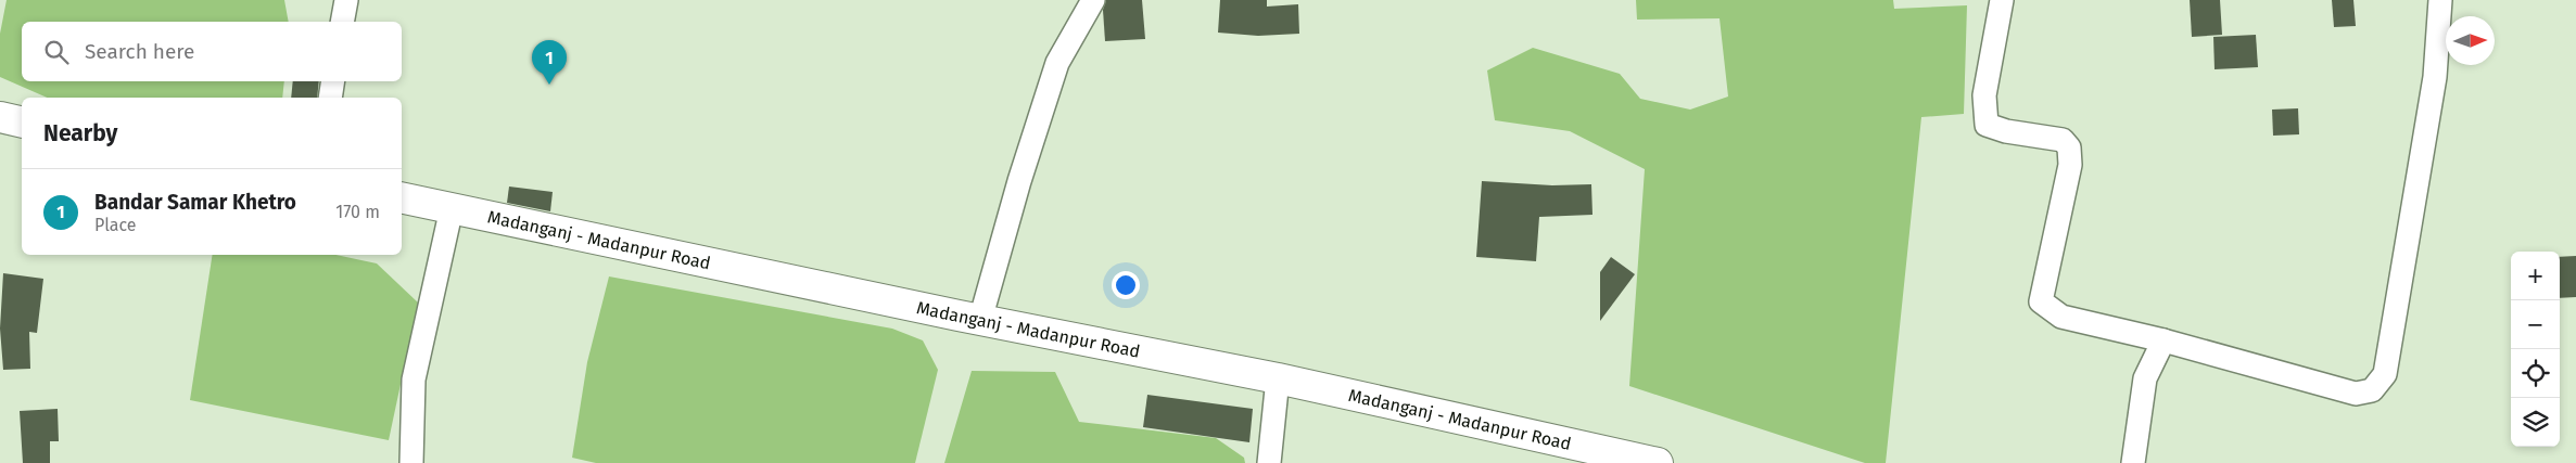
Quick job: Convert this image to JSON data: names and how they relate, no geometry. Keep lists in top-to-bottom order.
{
  "streets": {
    "main road": ["Madanganj - Madanpur Road"]
  },
  "north": "right",
  "page": {
    "search": "Search here",
    "pins": "1",
    "heading": "Nearby",
    "list": [
      {
        "mark": "1",
        "name": "Bandar Samar Khetro",
        "note": "Place",
        "value": "170 m"
      }
    ],
    "map_buttons": ["+", "−"]
  }
}
